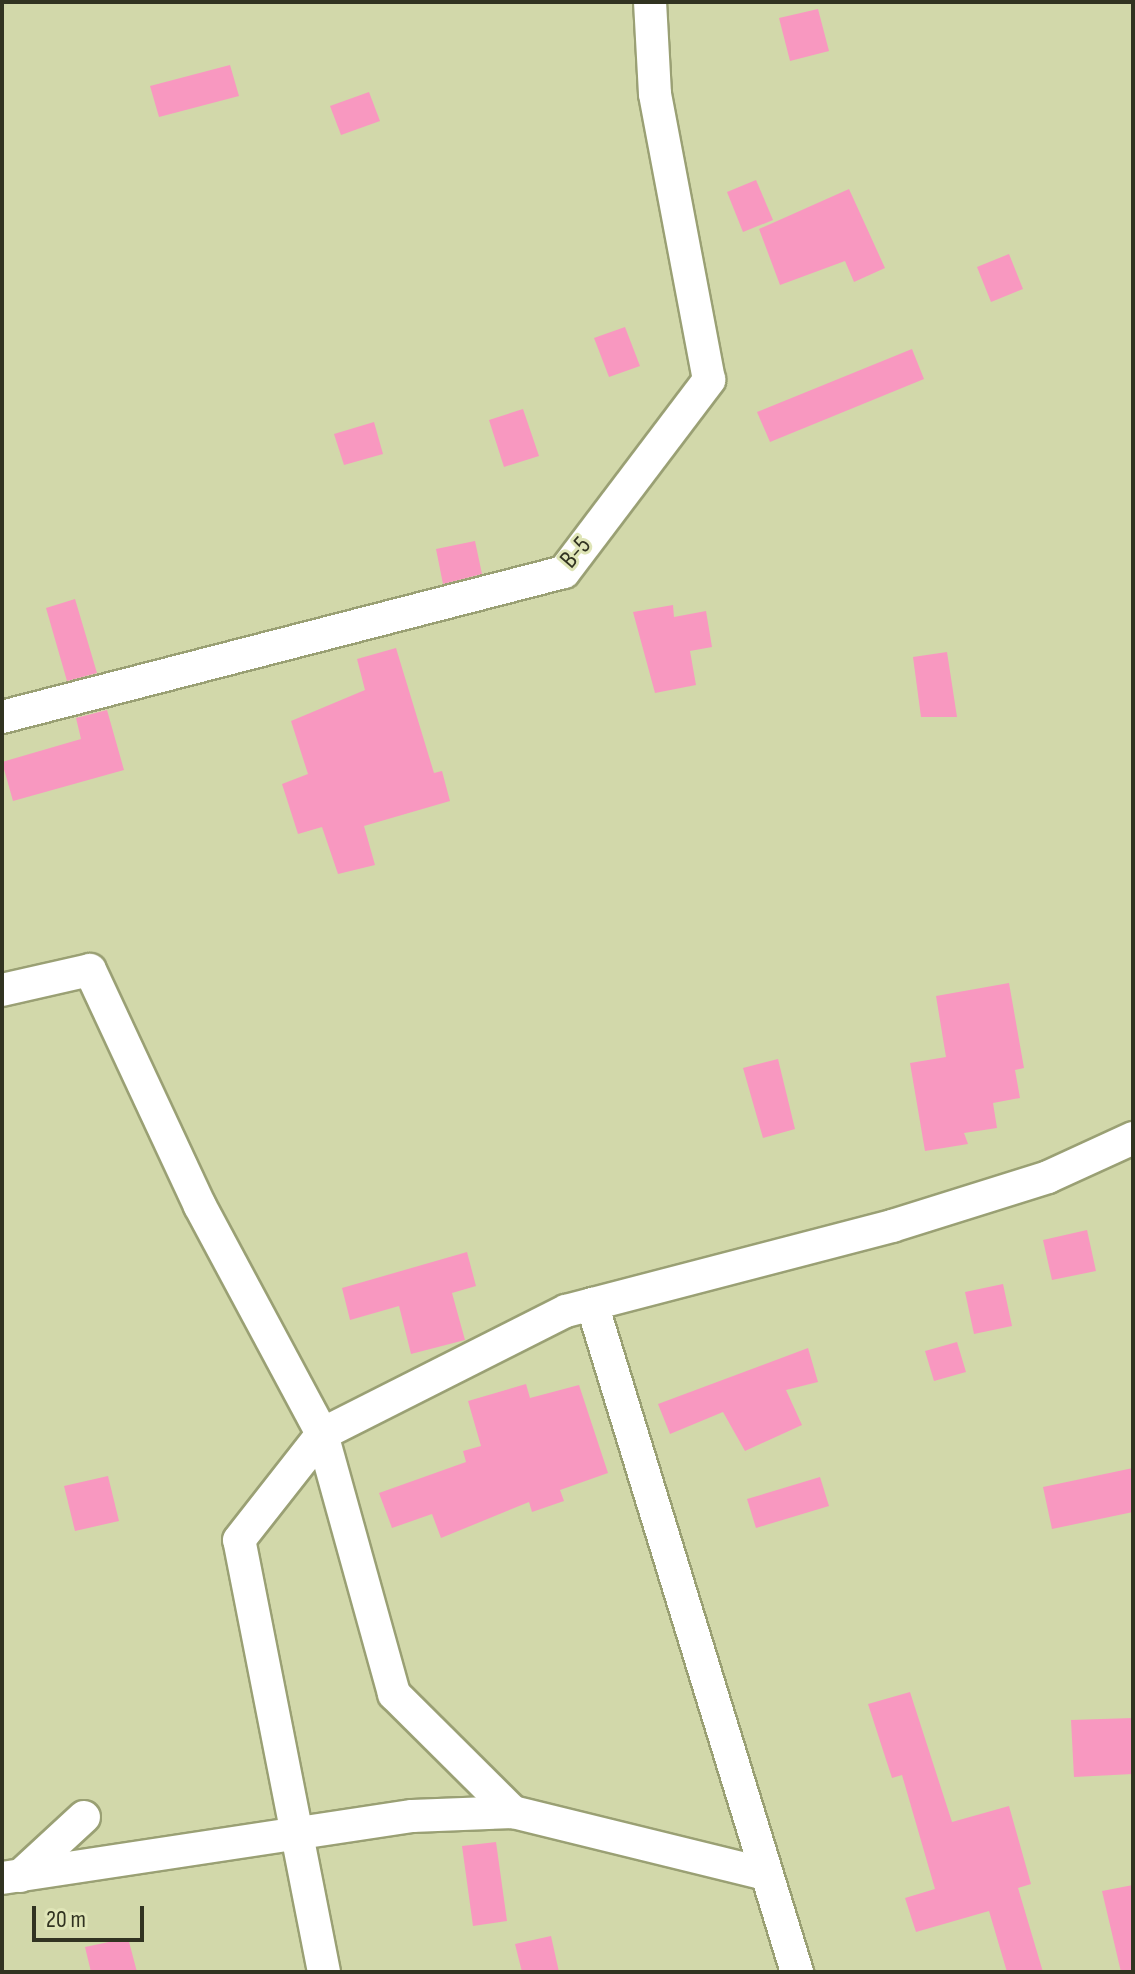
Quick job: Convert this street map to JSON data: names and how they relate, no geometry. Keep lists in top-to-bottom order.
{
  "streets": {
    "street": ["B-5"]
  },
  "scale_bar": "20 m"
}
